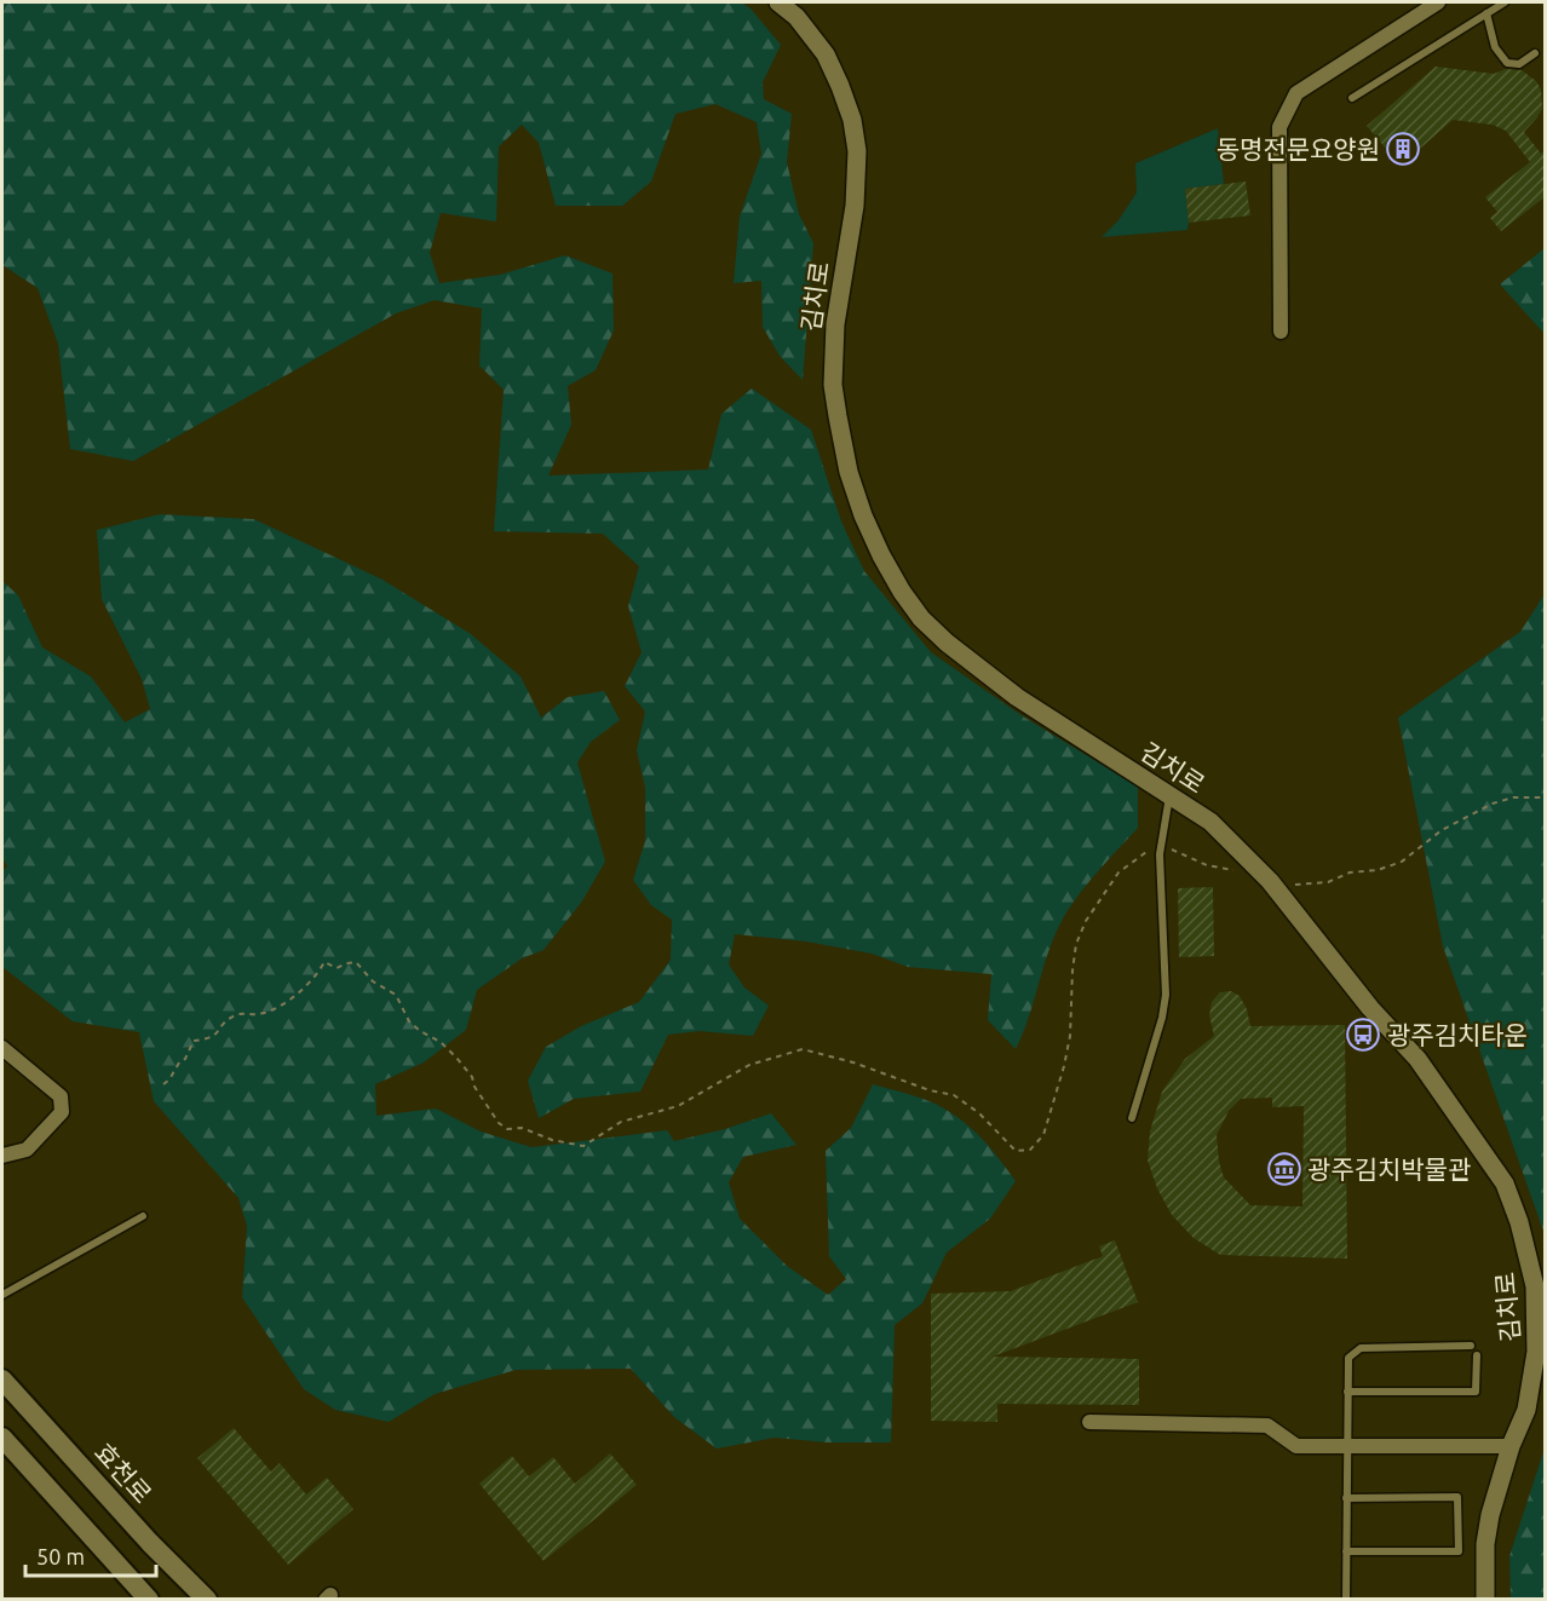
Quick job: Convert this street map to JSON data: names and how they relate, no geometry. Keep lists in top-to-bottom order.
{
  "streets": {
    "main road": ["효천로"],
    "street": ["김치로"]
  },
  "places": {
    "building": ["동명전문요양원"],
    "bus stop": ["광주김치타운"],
    "museum": ["광주김치박물관"]
  },
  "scale_bar": "50 m"
}
